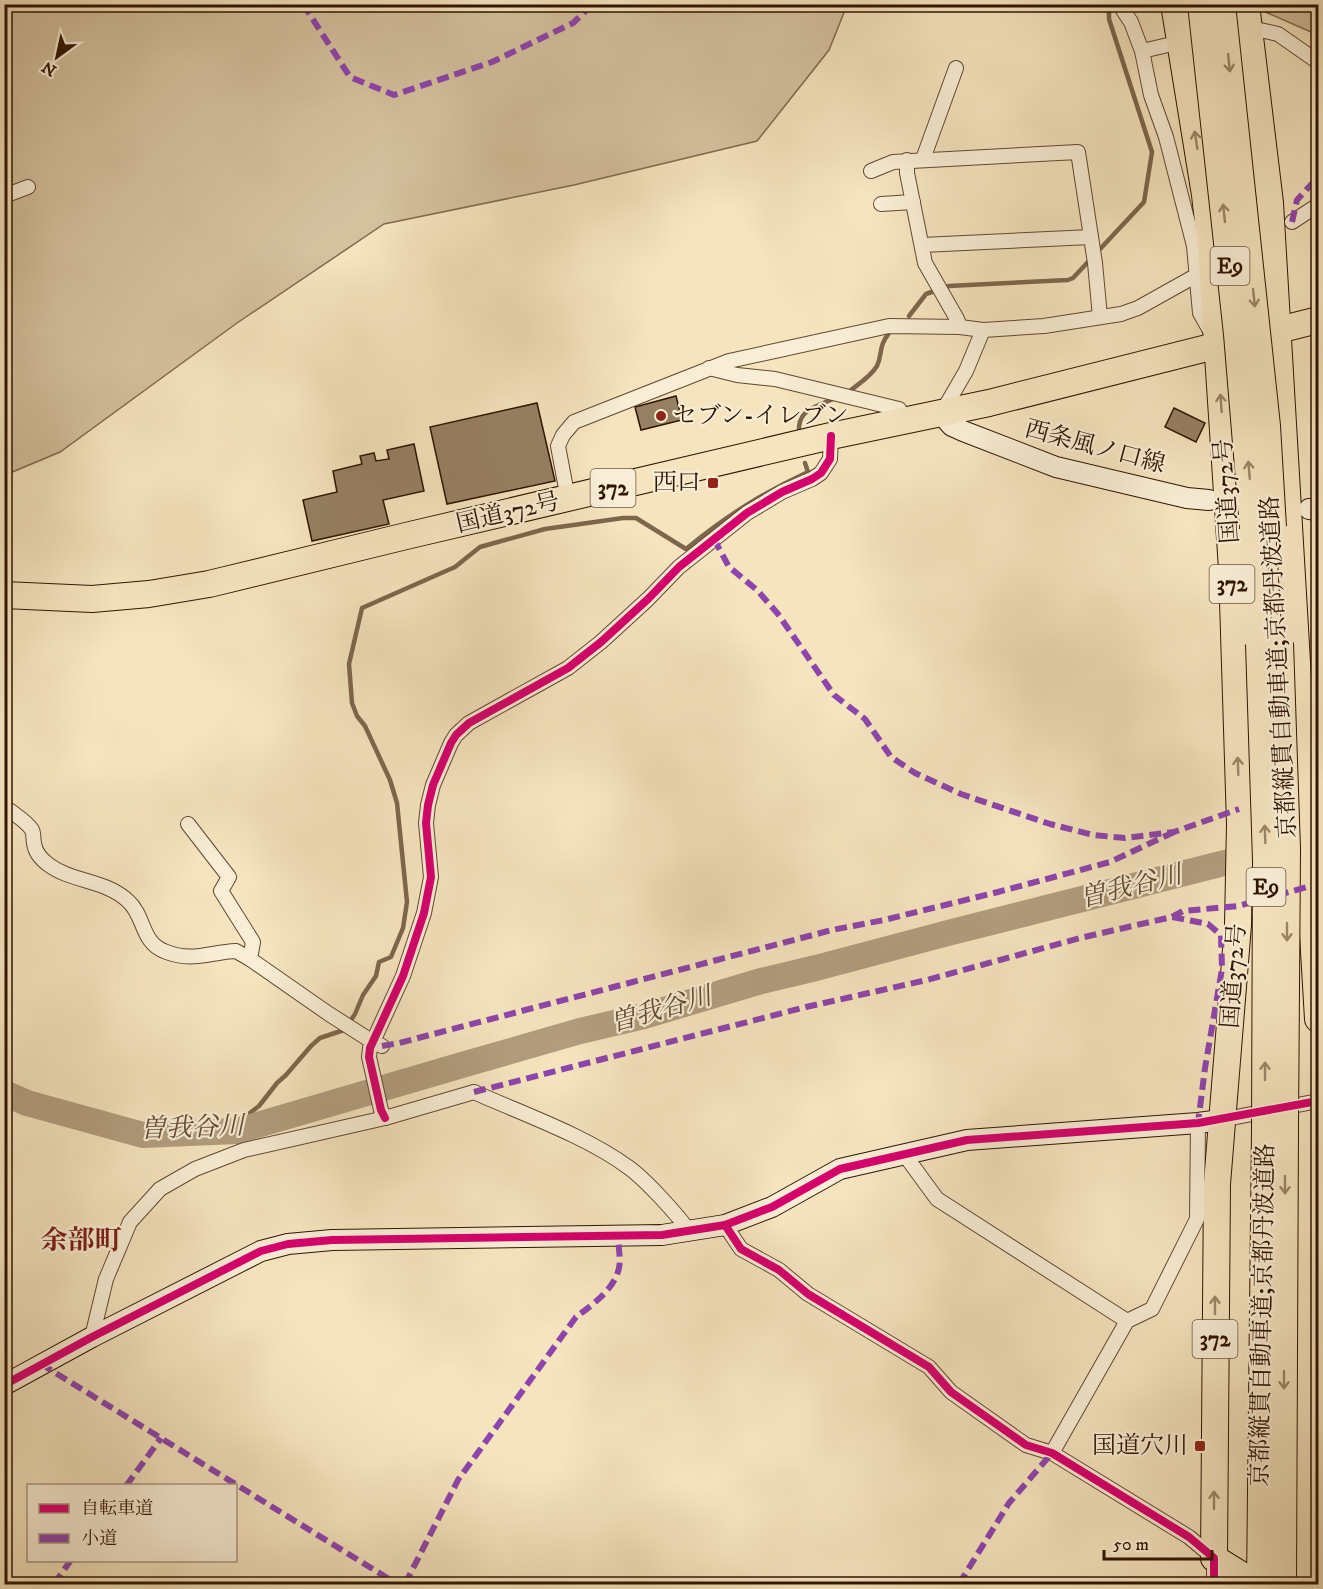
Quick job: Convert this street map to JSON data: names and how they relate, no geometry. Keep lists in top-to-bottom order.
{
  "streets": {
    "highway": [
      "E9",
      "372",
      "国道372号",
      "京都縦貫自動車道;京都丹波道路"
    ],
    "street": ["西条風ノ口線"]
  },
  "crossings": [
    ["西条風ノ口線", "国道372号"]
  ],
  "districts": ["余部町"],
  "water": ["曽我谷川"],
  "places": {
    "other": ["セブン-イレブン"],
    "transit": ["西口", "国道穴川"]
  },
  "legend": ["自転車道", "小道"],
  "scale_bar": "50 m",
  "north": "bottom left"
}
